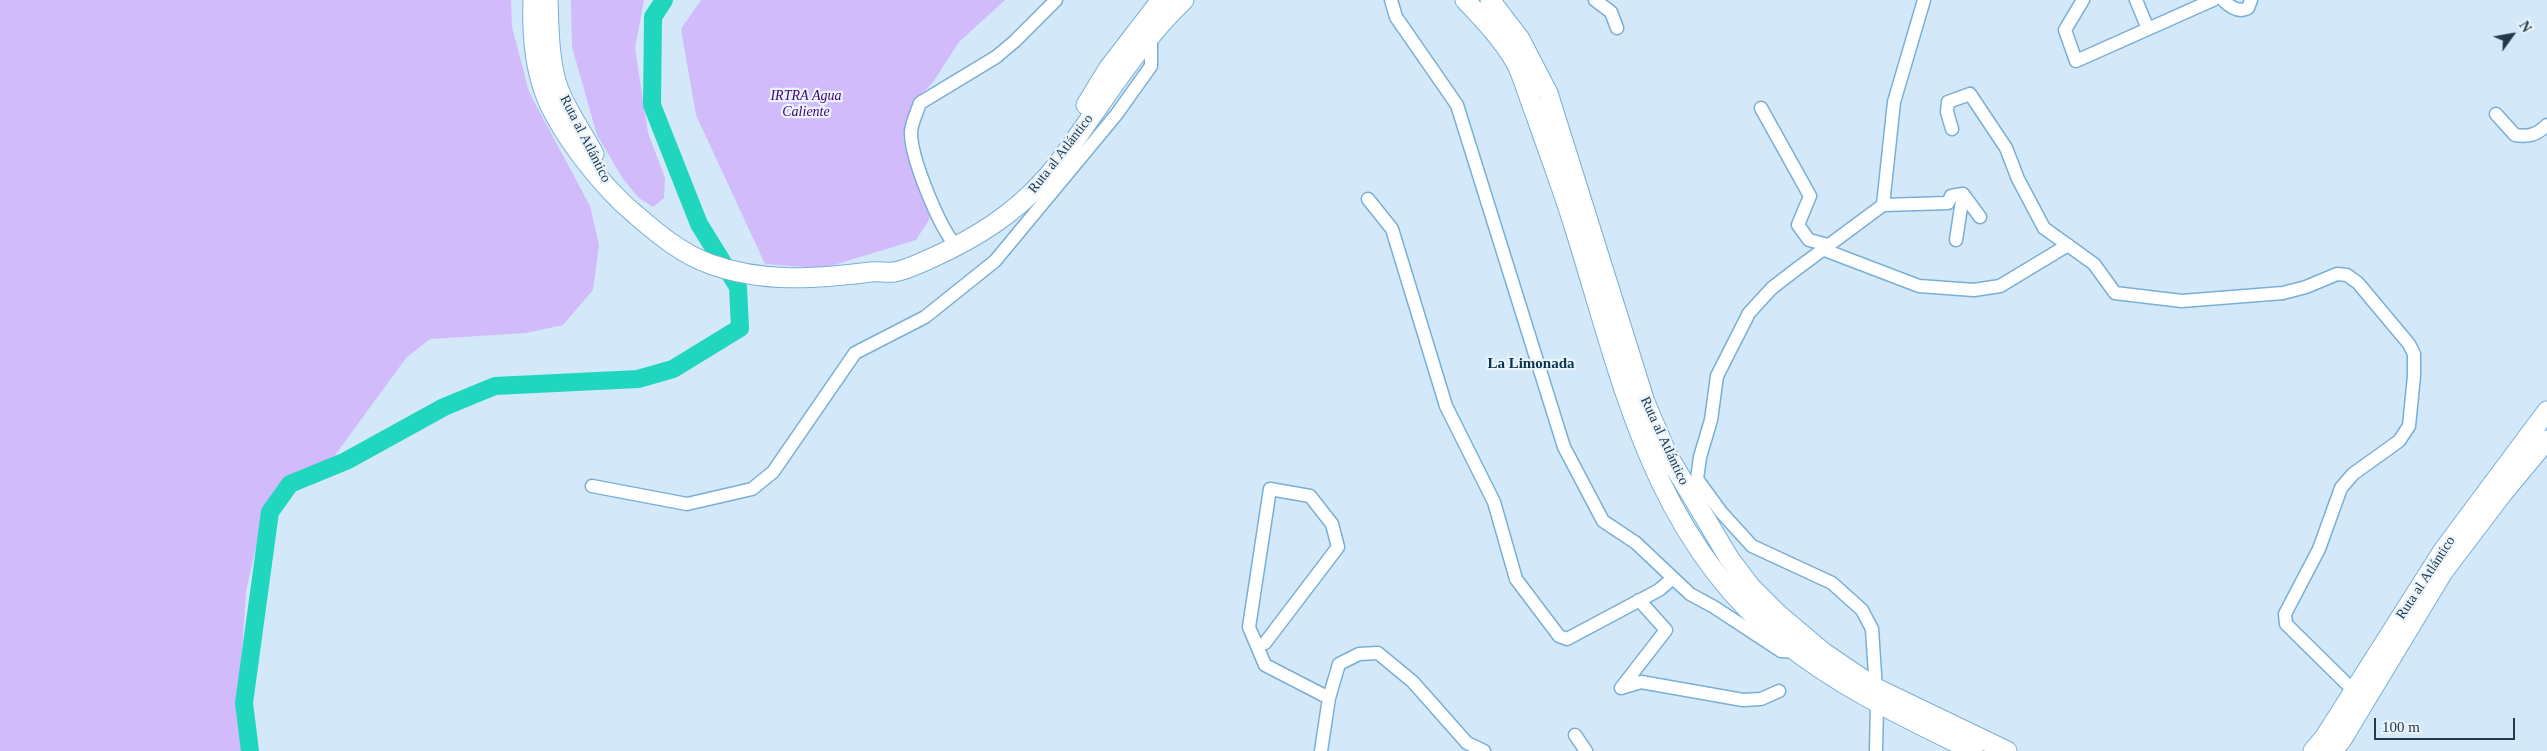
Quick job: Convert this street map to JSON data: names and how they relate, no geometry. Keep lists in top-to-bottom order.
{
  "streets": {
    "highway": ["Ruta al Atlántico"]
  },
  "districts": ["La Limonada"],
  "parks": ["IRTRA Agua Caliente"],
  "scale_bar": "100 m",
  "north": "top right"
}
